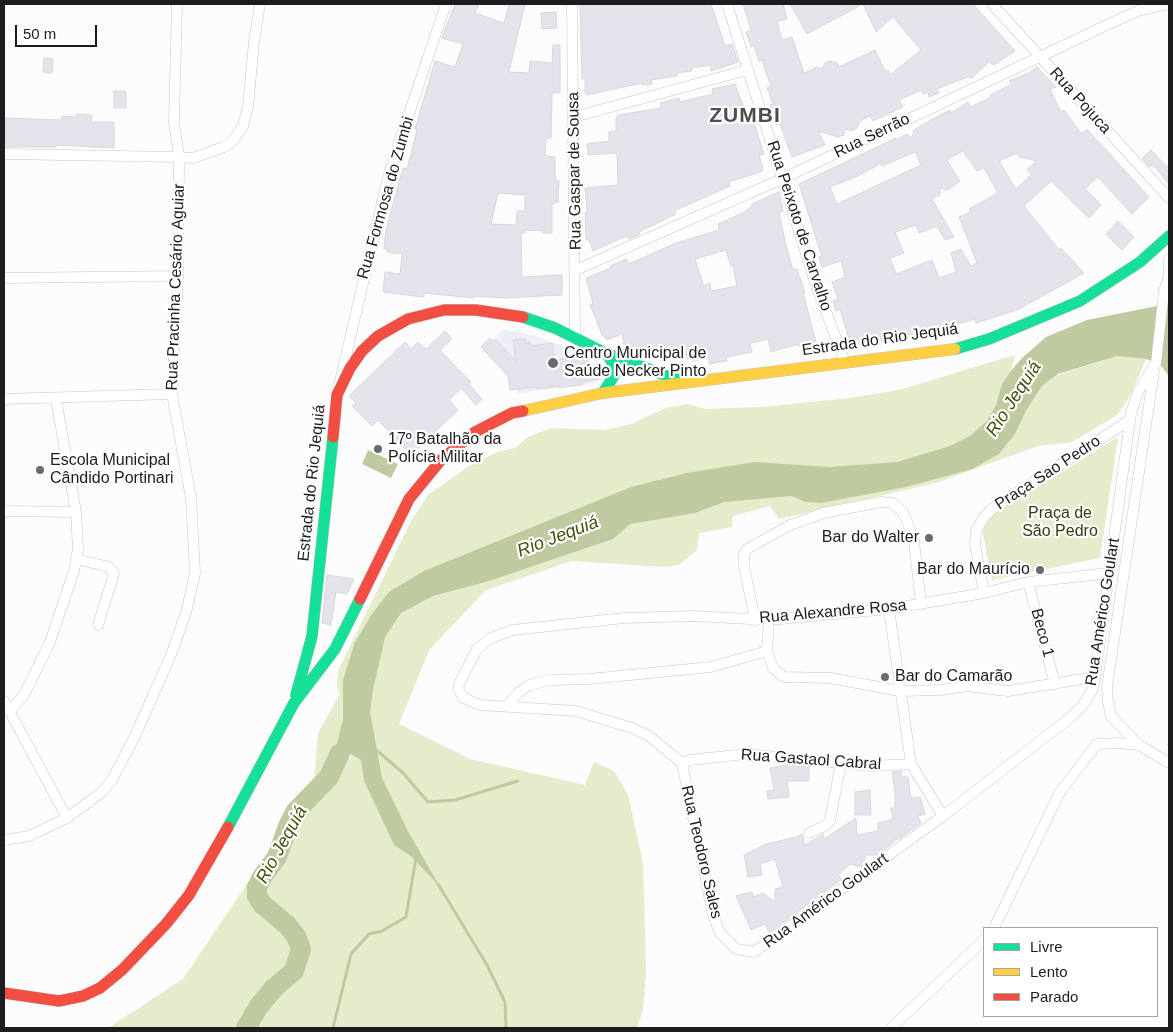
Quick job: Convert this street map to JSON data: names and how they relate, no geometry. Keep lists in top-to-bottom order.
{
  "streets": {
    "main road": ["Estrada do Rio Jequiá"],
    "street": [
      "Rua Pojuca",
      "Rua Serrão",
      "Rua Gaspar de Sousa",
      "Rua Formosa do Zumbi",
      "Rua Peixoto de Carvalho",
      "Rua Pracinha Cesário Aguiar",
      "Praça Sao Pedro",
      "Rua Alexandre Rosa",
      "Rua Américo Goulart",
      "Beco 1",
      "Rua Gastaol Cabral",
      "Rua Teodoro Sales"
    ]
  },
  "crossings": [
    ["Rua Pojuca", "Rua Serrão"],
    ["Rua Serrão", "Rua Gaspar de Sousa"],
    ["Rua Serrão", "Rua Peixoto de Carvalho"],
    ["Rua Gaspar de Sousa", "Estrada do Rio Jequiá"],
    ["Rua Formosa do Zumbi", "Estrada do Rio Jequiá"],
    ["Rua Peixoto de Carvalho", "Estrada do Rio Jequiá"],
    ["Praça Sao Pedro", "Rua Alexandre Rosa"],
    ["Praça Sao Pedro", "Rua Américo Goulart"],
    ["Rua Alexandre Rosa", "Rua Américo Goulart"],
    ["Rua Alexandre Rosa", "Beco 1"],
    ["Rua Américo Goulart", "Rua Teodoro Sales"],
    ["Rua Gastaol Cabral", "Rua Teodoro Sales"]
  ],
  "districts": ["ZUMBI"],
  "water": ["Rio Jequiá"],
  "parks": ["Praça de São Pedro"],
  "places": [
    "Centro Municipal de Saúde Necker Pinto",
    "17º Batalhão da Polícia Militar",
    "Escola Municipal Cândido Portinari",
    "Bar do Walter",
    "Bar do Maurício",
    "Bar do Camarão"
  ],
  "legend": ["Livre", "Lento", "Parado"],
  "scale_bar": "50 m"
}
